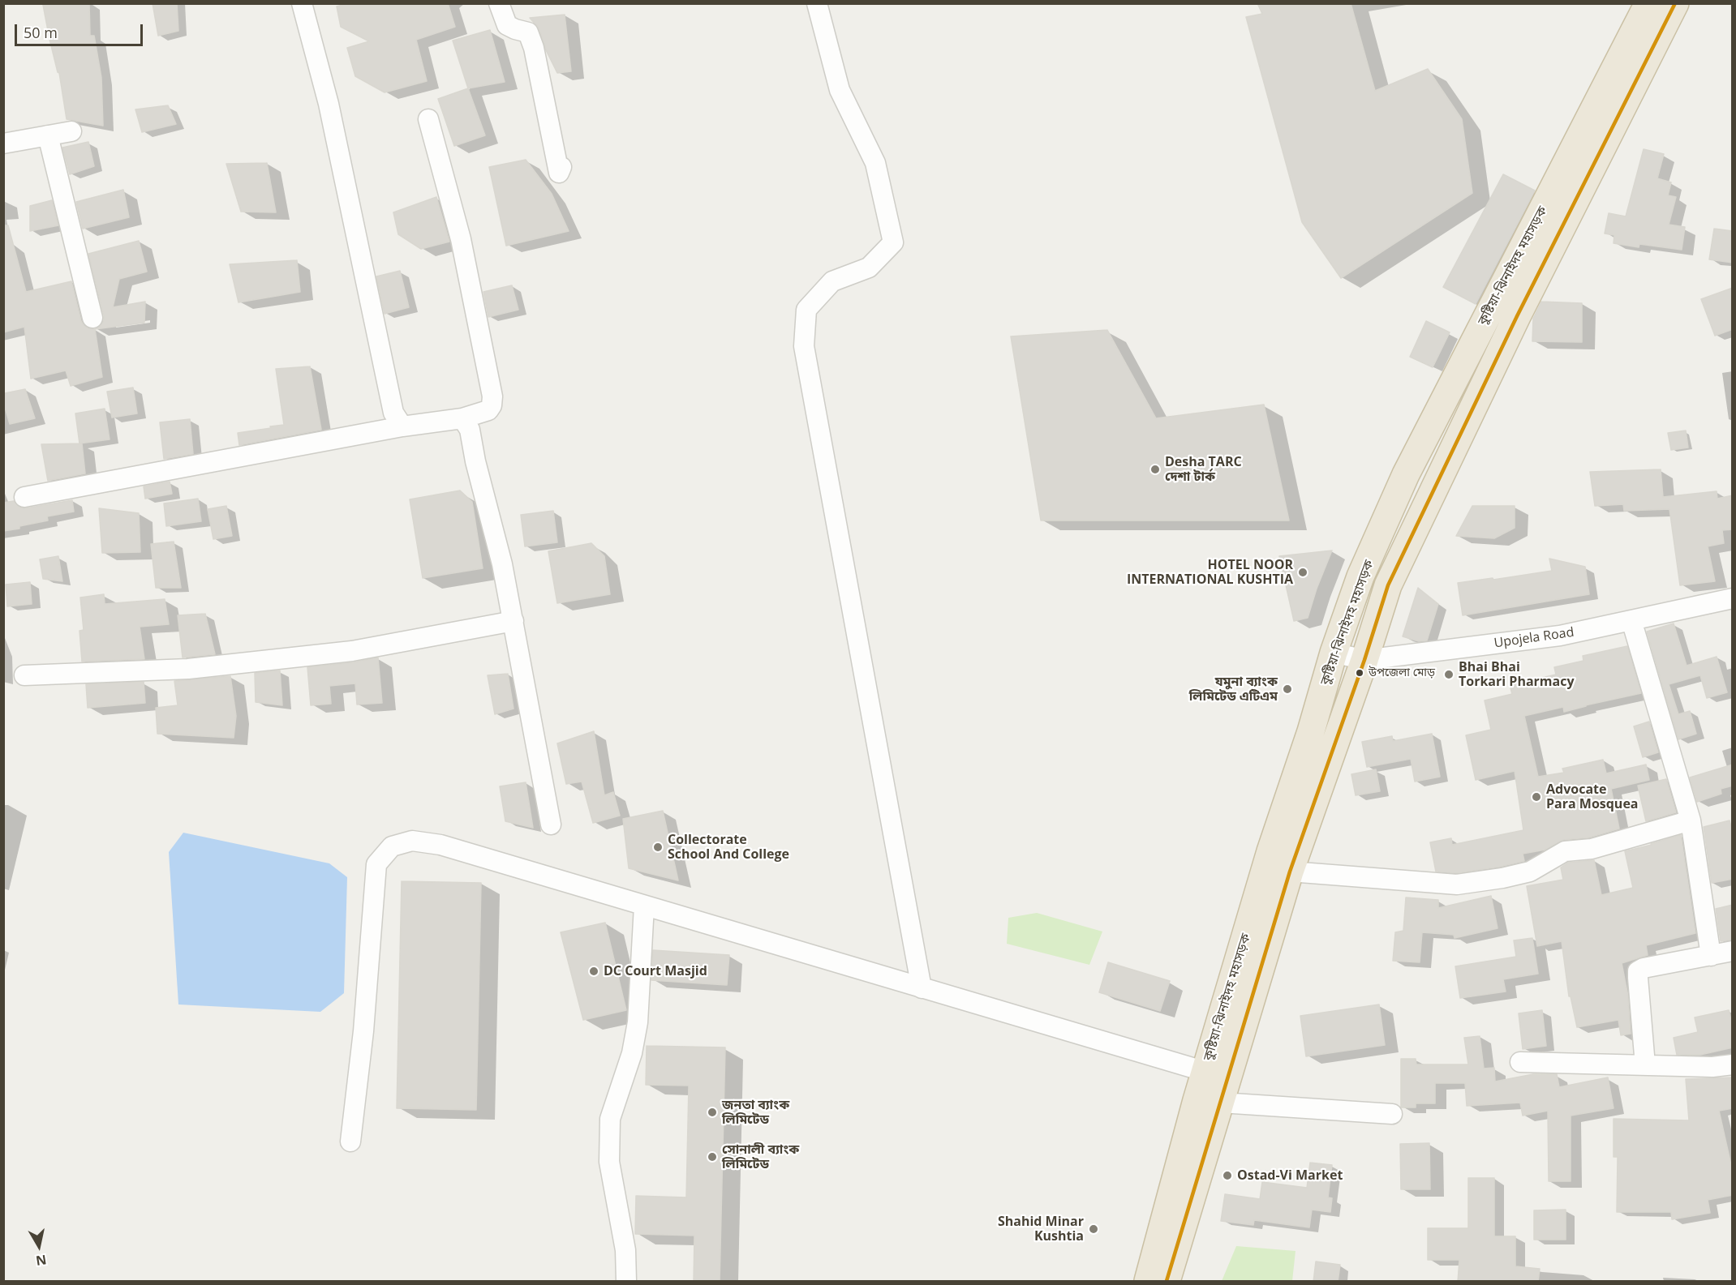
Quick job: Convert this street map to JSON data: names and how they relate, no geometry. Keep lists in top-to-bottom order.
{
  "streets": {
    "highway": ["কুষ্টিয়া-ঝিনাইদহ মহাসড়ক"],
    "street": ["Upojela Road"]
  },
  "crossings": [
    ["কুষ্টিয়া-ঝিনাইদহ মহাসড়ক", "Upojela Road"]
  ],
  "places": [
    "Desha TARC দেশা টার্ক",
    "HOTEL NOOR INTERNATIONAL KUSHTIA",
    "উপজেলা মোড়",
    "Bhai Bhai Torkari Pharmacy",
    "যমুনা ব্যাংক লিমিটেড এটিএম",
    "Advocate Para Mosquea",
    "Collectorate School And College",
    "DC Court Masjid",
    "জনতা ব্যাংক লিমিটেড",
    "সোনালী ব্যাংক লিমিটেড",
    "Ostad-Vi Market",
    "Shahid Minar Kushtia"
  ],
  "scale_bar": "50 m",
  "north": "bottom"
}
